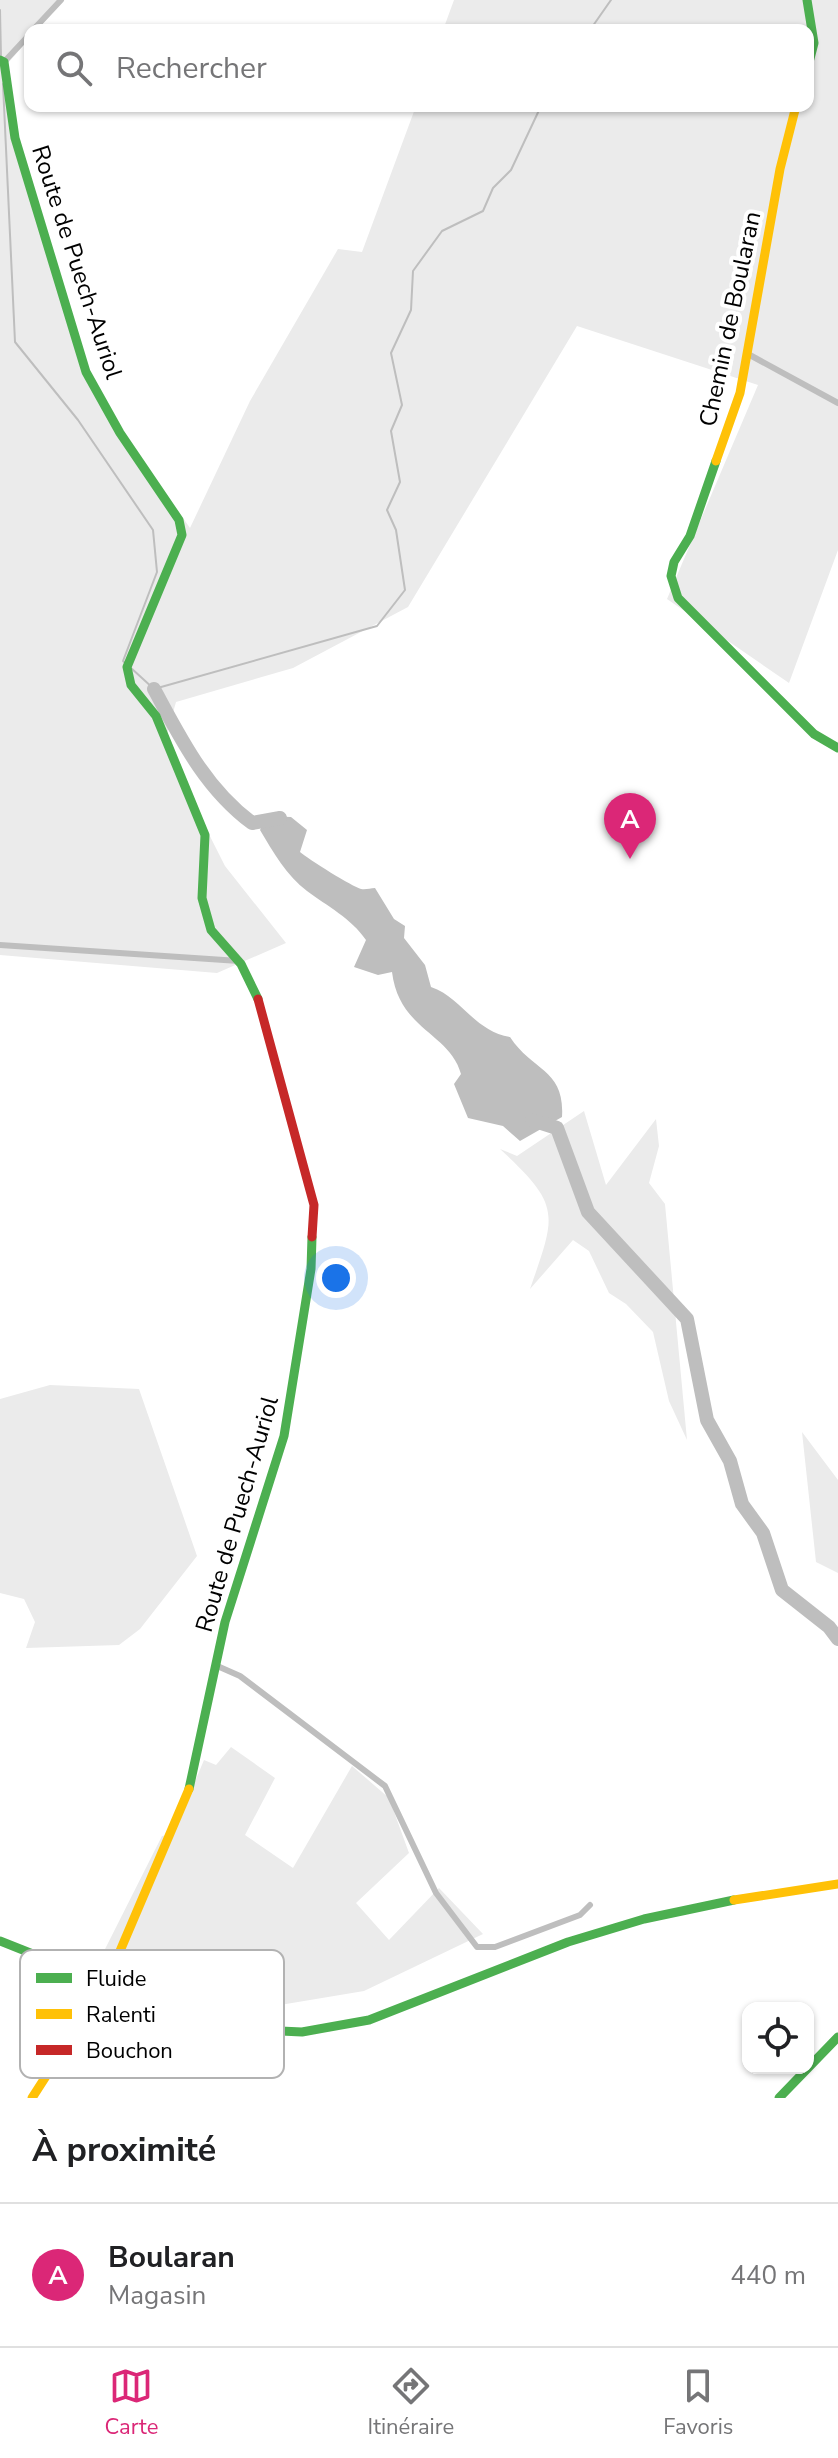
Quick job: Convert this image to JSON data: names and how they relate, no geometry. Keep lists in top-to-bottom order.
{
  "streets": {
    "street": ["Route de Puech-Auriol", "Chemin de Boularan"]
  },
  "legend": ["Fluide", "Ralenti", "Bouchon"],
  "page": {
    "search": "Rechercher",
    "pins": "A",
    "heading": "À proximité",
    "list": [
      {
        "mark": "A",
        "name": "Boularan",
        "note": "Magasin",
        "value": "440 m"
      }
    ],
    "nav": ["Carte", "Itinéraire", "Favoris"]
  }
}
